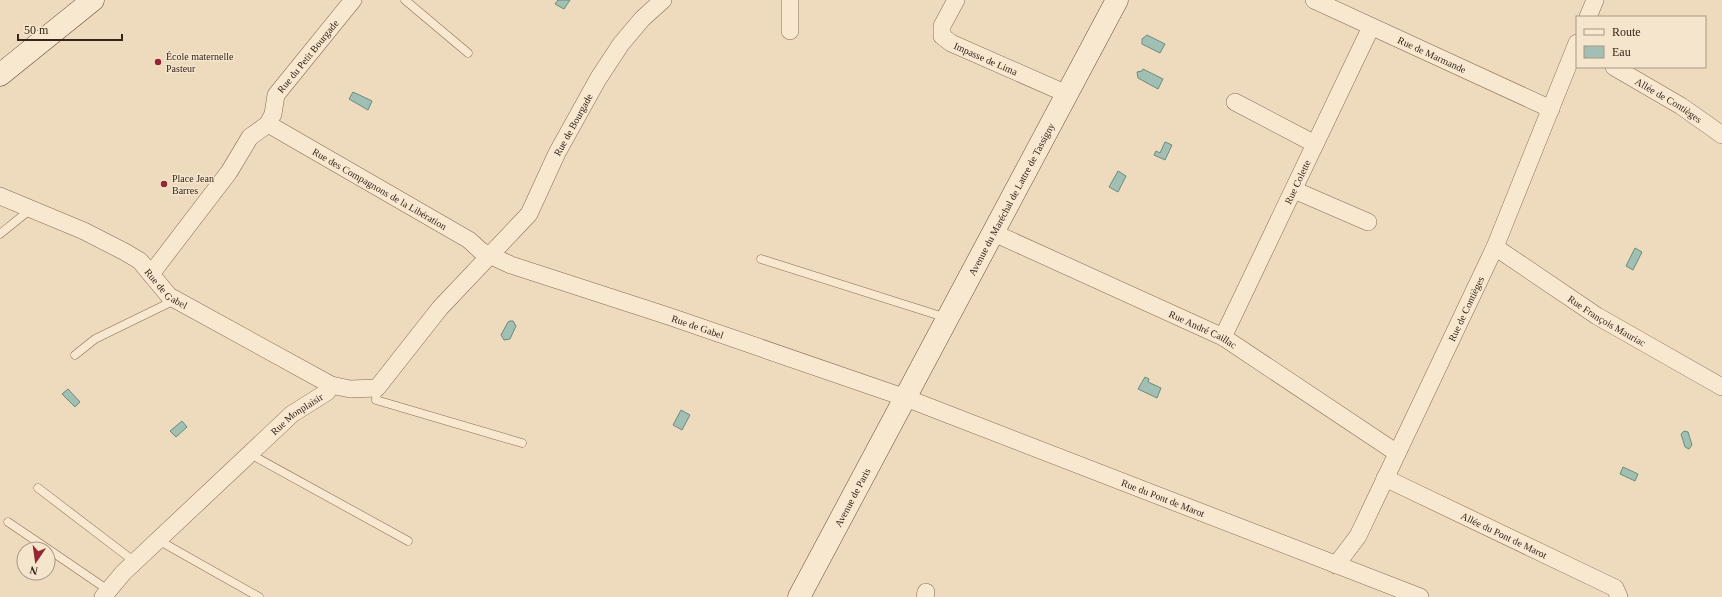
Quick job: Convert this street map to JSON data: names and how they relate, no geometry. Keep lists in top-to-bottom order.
{
  "streets": {
    "main road": ["Avenue du Maréchal de Lattre de Tassigny", "Avenue de Paris"],
    "street": [
      "Rue de Marmande",
      "Rue du Petit Bourgade",
      "Impasse de Lima",
      "Allée de Contièges",
      "Rue de Bourgade",
      "Rue Colette",
      "Rue des Compagnons de la Libération",
      "Rue de Gabel",
      "Rue de Contièges",
      "Rue François Mauriac",
      "Rue André Caillac",
      "Rue Monplaisir",
      "Rue du Pont de Marot",
      "Allée du Pont de Marot"
    ]
  },
  "crossings": [
    ["Rue de Marmande", "Rue Colette"],
    ["Rue de Marmande", "Rue de Contièges"],
    ["Rue du Petit Bourgade", "Rue des Compagnons de la Libération"],
    ["Impasse de Lima", "Avenue du Maréchal de Lattre de Tassigny"],
    ["Rue de Bourgade", "Rue des Compagnons de la Libération"],
    ["Rue de Bourgade", "Rue de Gabel"],
    ["Rue Colette", "Rue André Caillac"],
    ["Rue des Compagnons de la Libération", "Rue de Gabel"],
    ["Avenue du Maréchal de Lattre de Tassigny", "Rue de Gabel"],
    ["Avenue du Maréchal de Lattre de Tassigny", "Rue André Caillac"],
    ["Avenue du Maréchal de Lattre de Tassigny", "Avenue de Paris"],
    ["Avenue du Maréchal de Lattre de Tassigny", "Rue du Pont de Marot"],
    ["Rue de Gabel", "Rue Monplaisir"],
    ["Rue de Gabel", "Avenue de Paris"],
    ["Rue de Gabel", "Rue du Pont de Marot"],
    ["Rue de Contièges", "Rue François Mauriac"],
    ["Rue de Contièges", "Rue André Caillac"],
    ["Rue de Contièges", "Rue du Pont de Marot"],
    ["Rue de Contièges", "Allée du Pont de Marot"],
    ["Avenue de Paris", "Rue du Pont de Marot"]
  ],
  "places": ["École maternelle Pasteur", "Place Jean Barres"],
  "legend": ["Route", "Eau"],
  "scale_bar": "50 m",
  "north": "bottom"
}
